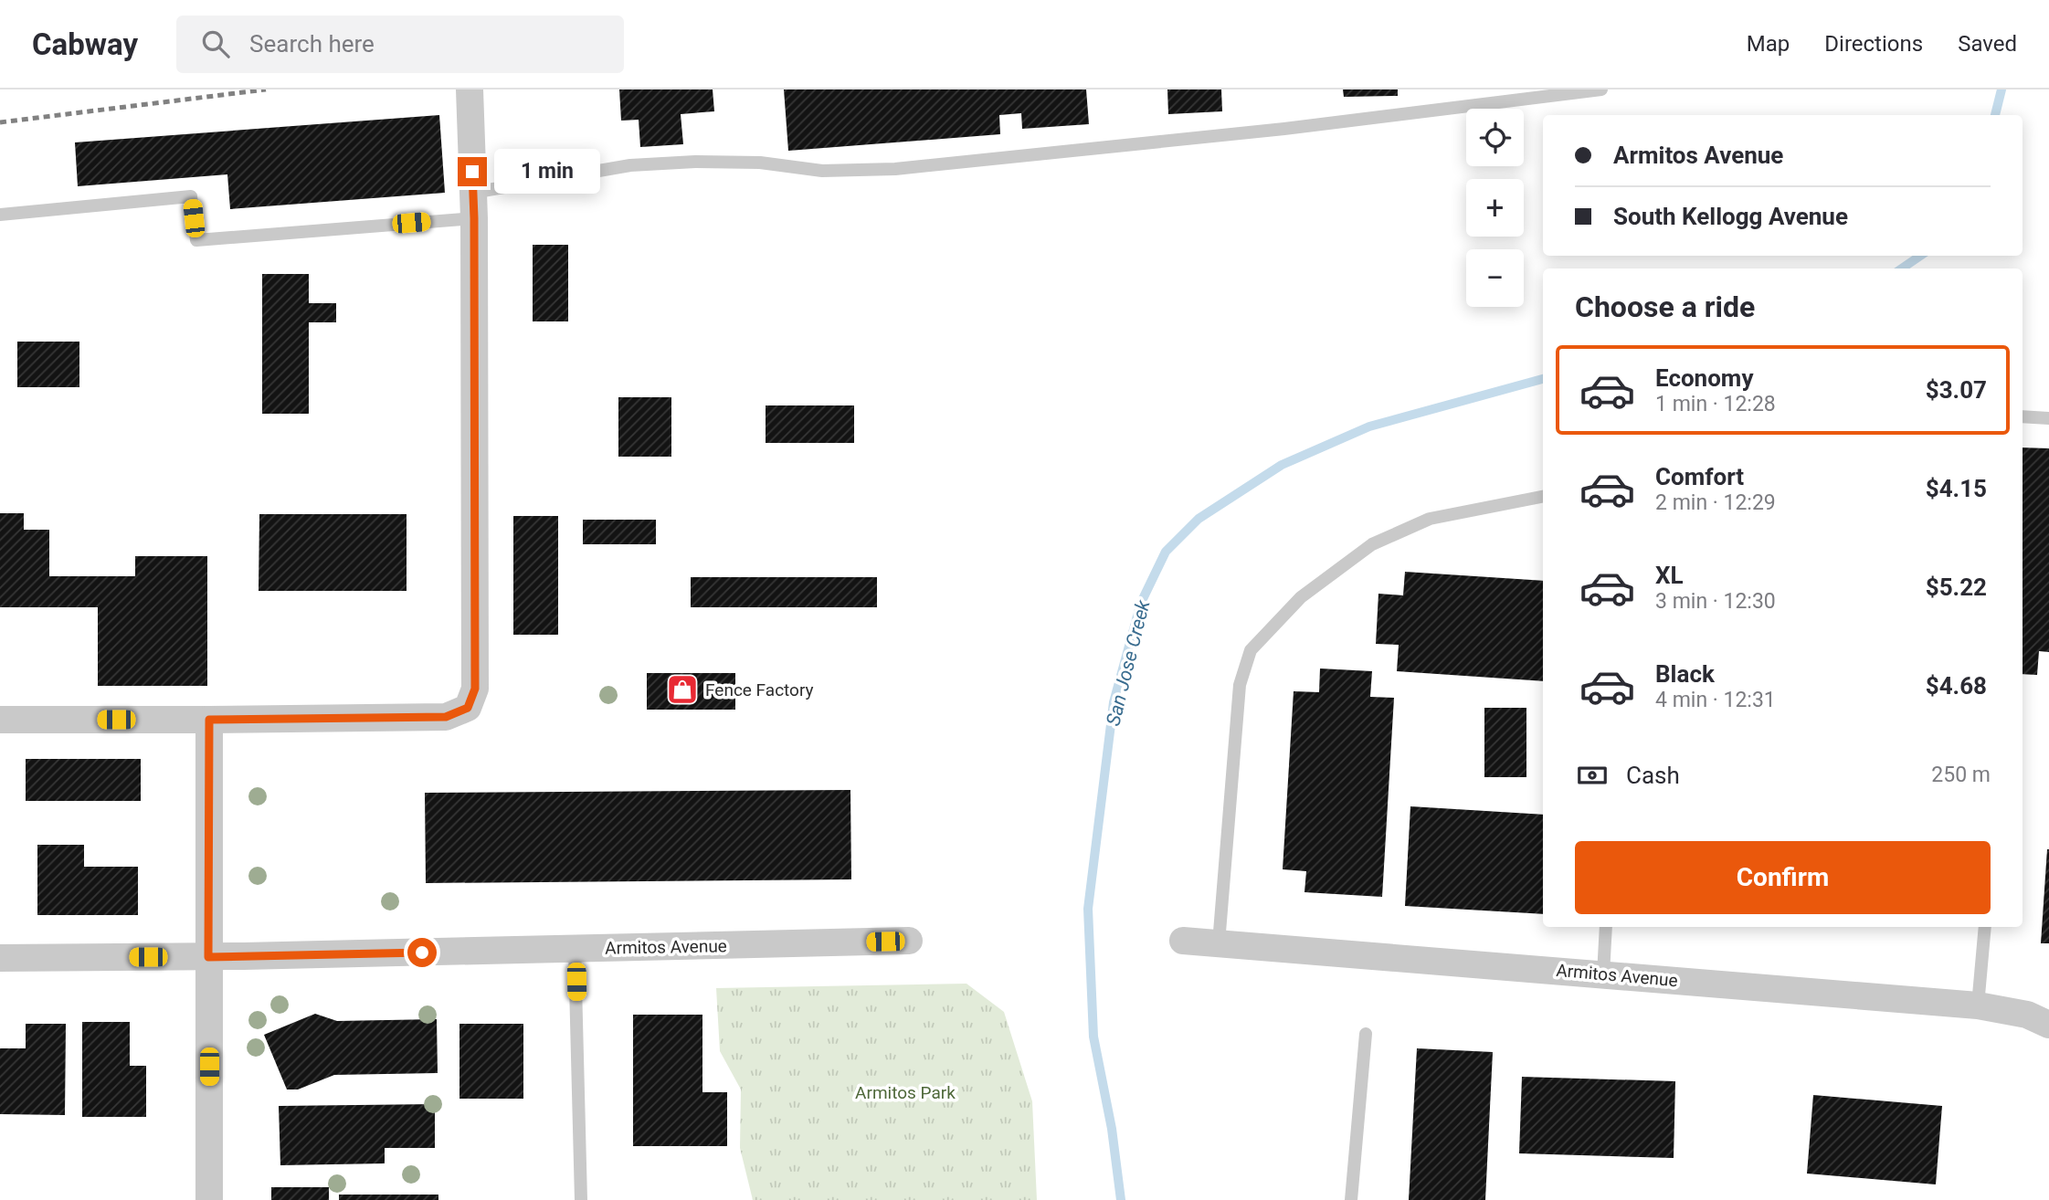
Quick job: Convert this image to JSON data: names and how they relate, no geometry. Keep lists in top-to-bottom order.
{
  "streets": {
    "street": ["Armitos Avenue"]
  },
  "water": ["San Jose Creek"],
  "parks": ["Armitos Park"],
  "places": {
    "shop": ["Fence Factory"]
  },
  "page": {
    "header": "Cabway",
    "search": "Search here",
    "nav": ["Map", "Directions", "Saved"],
    "map_buttons": ["+", "−"],
    "banner": ["Armitos Avenue", "South Kellogg Avenue"],
    "bubble": "1 min",
    "heading": "Choose a ride",
    "list": [
      {
        "name": "Economy",
        "note": "1 min · 12:28",
        "value": "$3.07"
      },
      {
        "name": "Comfort",
        "note": "2 min · 12:29",
        "value": "$4.15"
      },
      {
        "name": "XL",
        "note": "3 min · 12:30",
        "value": "$5.22"
      },
      {
        "name": "Black",
        "note": "4 min · 12:31",
        "value": "$4.68"
      }
    ],
    "pay": ["Cash", "250 m"],
    "buttons": "Confirm"
  }
}
